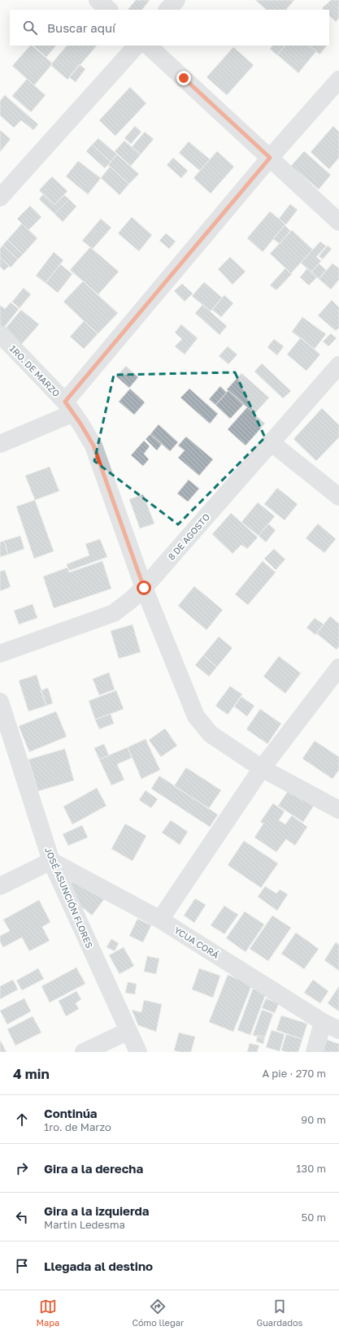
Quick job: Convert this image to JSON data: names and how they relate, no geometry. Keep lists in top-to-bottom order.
{
  "streets": {
    "street": [
      "1RO. DE MARZO",
      "8 DE AGOSTO",
      "JOSÉ ASUNCIÓN FLORES",
      "YCUA CORÁ"
    ]
  },
  "crossings": [
    ["1RO. DE MARZO", "8 DE AGOSTO"],
    ["JOSÉ ASUNCIÓN FLORES", "YCUA CORÁ"]
  ],
  "page": {
    "search": "Buscar aquí",
    "heading": ["4 min", "A pie · 270 m"],
    "list": [
      ["Continúa", "1ro. de Marzo", "90 m"],
      ["Gira a la derecha", "130 m"],
      ["Gira a la izquierda", "Martin Ledesma", "50 m"],
      "Llegada al destino"
    ],
    "nav": ["Mapa", "Cómo llegar", "Guardados"]
  }
}
